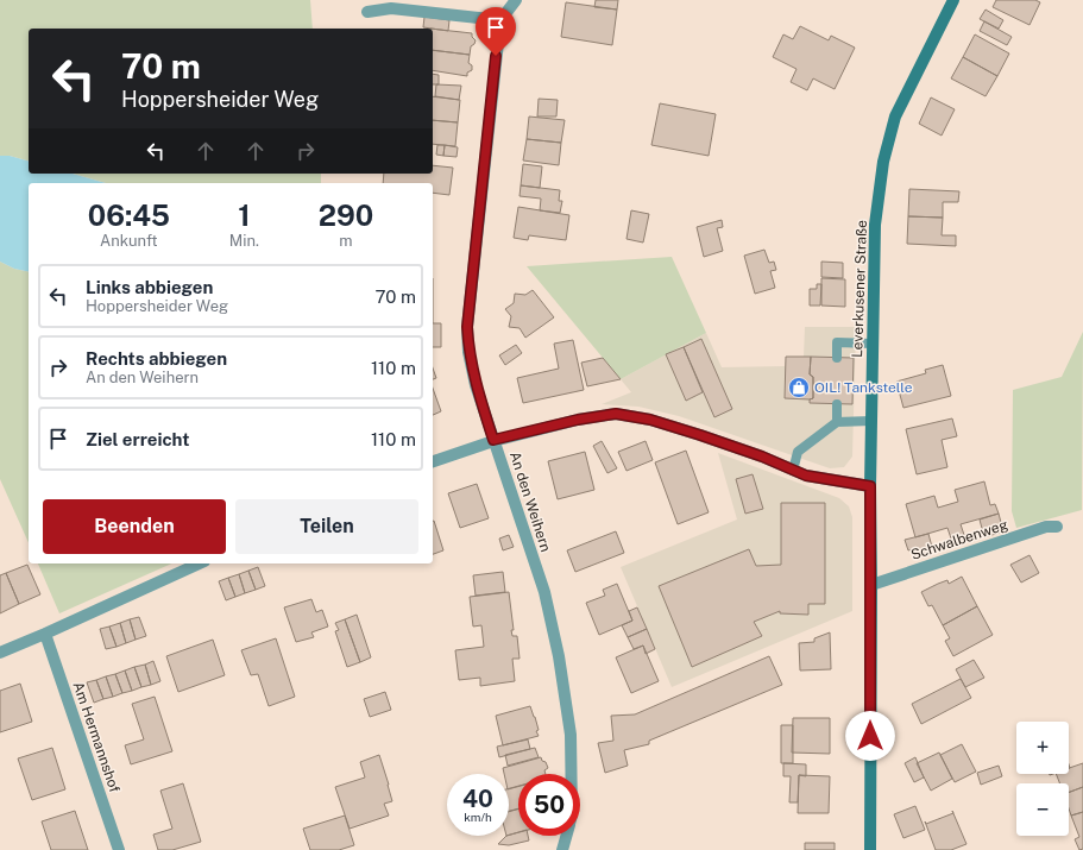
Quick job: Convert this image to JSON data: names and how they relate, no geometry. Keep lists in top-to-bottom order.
{
  "streets": {
    "main road": ["Leverkusener Straße"],
    "street": ["An den Weihern", "Schwalbenweg", "Am Hermannshof"]
  },
  "crossings": [
    ["Leverkusener Straße", "Schwalbenweg"]
  ],
  "places": {
    "shop": ["OIL! Tankstelle"]
  },
  "page": {
    "turn": ["70 m", "Hoppersheider Weg"],
    "eta": [
      "06:45",
      "Ankunft",
      "1",
      "Min.",
      "290",
      "m"
    ],
    "list": [
      {
        "name": "Links abbiegen",
        "note": "Hoppersheider Weg",
        "value": "70 m"
      },
      {
        "name": "Rechts abbiegen",
        "note": "An den Weihern",
        "value": "110 m"
      },
      {
        "name": "Ziel erreicht",
        "value": "110 m"
      }
    ],
    "buttons": ["Beenden", "Teilen"],
    "map_buttons": ["+", "−"],
    "speed": "40 km/h",
    "limit": "50"
  }
}
